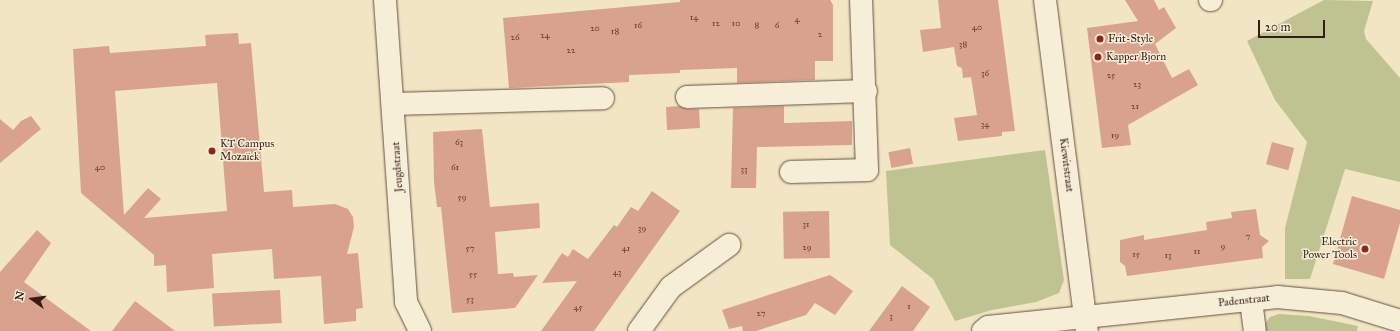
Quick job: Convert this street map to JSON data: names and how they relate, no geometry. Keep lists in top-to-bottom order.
{
  "streets": {
    "street": ["Kiewitstraat", "Jeugdstraat", "Padenstraat"]
  },
  "crossings": [
    ["Kiewitstraat", "Padenstraat"]
  ],
  "places": [
    "Frit-Style",
    "Kapper Bjorn",
    "KT Campus Mozaïek",
    "Electric Power Tools"
  ],
  "house_numbers": [
    "14",
    "4",
    "12",
    "10",
    "16",
    "8",
    "6",
    "40",
    "20",
    "18",
    "2",
    "24",
    "26",
    "38",
    "22",
    "36",
    "25",
    "23",
    "21",
    "34",
    "19",
    "63",
    "40",
    "61",
    "33",
    "59",
    "31",
    "39",
    "7",
    "9",
    "29",
    "57",
    "41",
    "11",
    "15",
    "13",
    "43",
    "55",
    "53",
    "1",
    "45",
    "27",
    "3"
  ],
  "scale_bar": "20 m",
  "north": "left"
}
